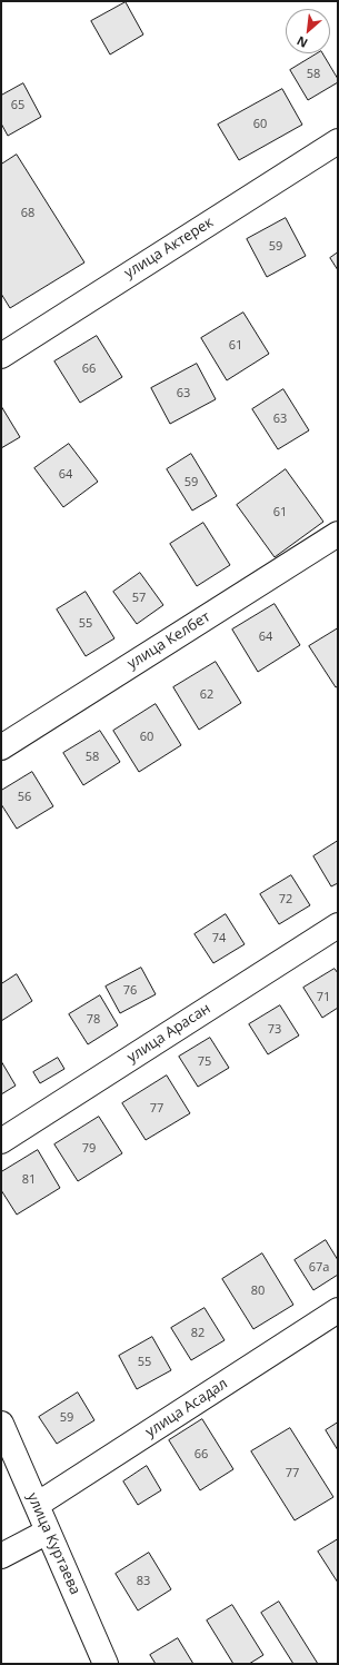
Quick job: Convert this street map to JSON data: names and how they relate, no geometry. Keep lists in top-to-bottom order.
{
  "streets": {
    "street": [
      "улица Актерек",
      "улица Келбет",
      "улица Арасан",
      "улица Асадал",
      "улица Куртаева"
    ]
  },
  "crossings": [
    ["улица Асадал", "улица Куртаева"]
  ],
  "house_numbers": [
    "58",
    "65",
    "60",
    "68",
    "59",
    "61",
    "66",
    "63",
    "63",
    "64",
    "59",
    "61",
    "57",
    "55",
    "64",
    "62",
    "60",
    "58",
    "56",
    "72",
    "74",
    "76",
    "71",
    "78",
    "73",
    "75",
    "77",
    "79",
    "81",
    "67а",
    "80",
    "82",
    "55",
    "59",
    "66",
    "77",
    "83"
  ],
  "north": "bottom left"
}
